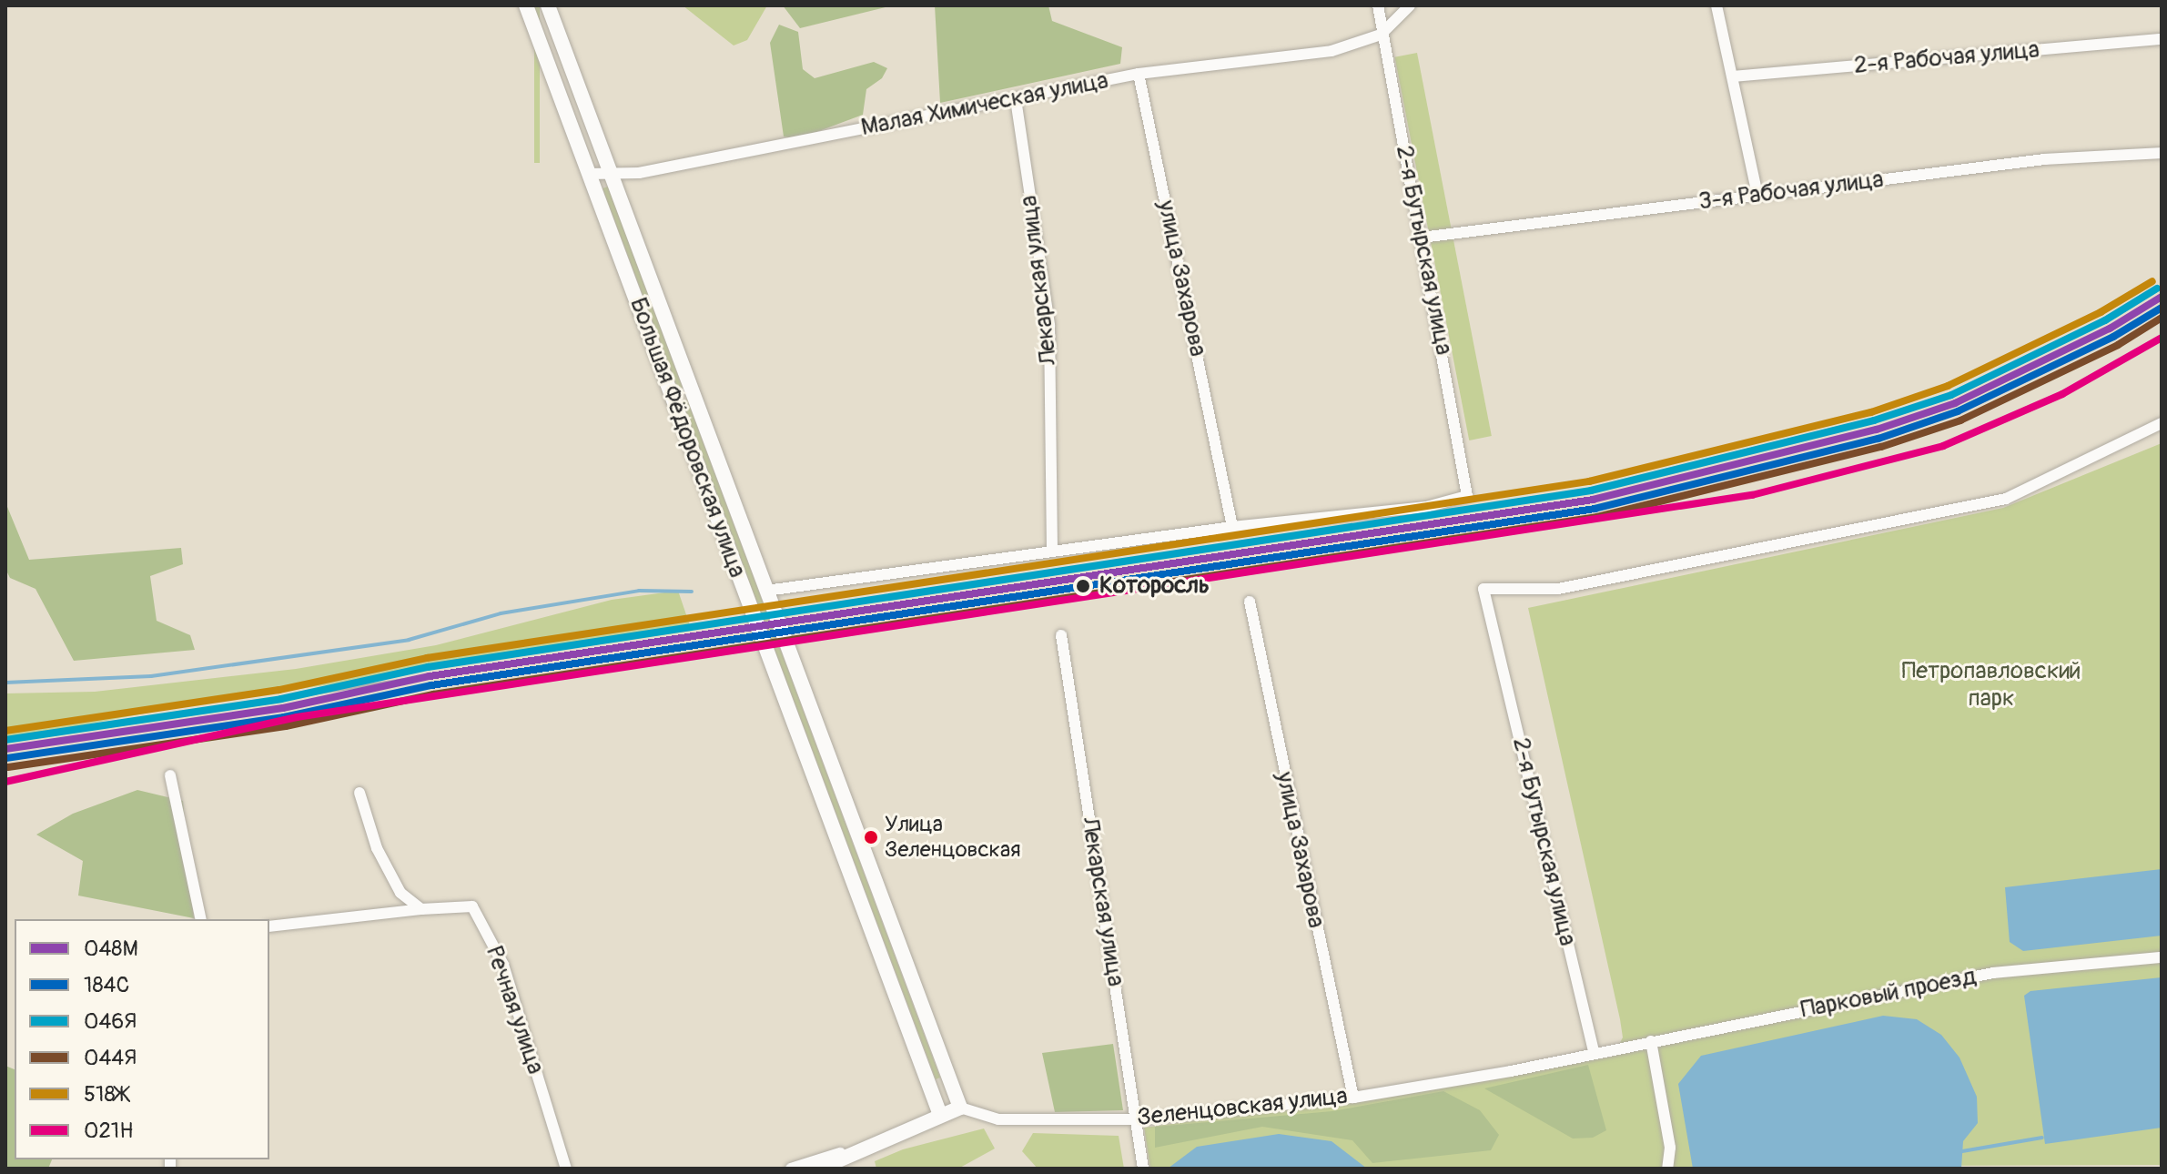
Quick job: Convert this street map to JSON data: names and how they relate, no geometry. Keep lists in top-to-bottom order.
{
  "streets": {
    "main road": ["Большая Фёдоровская улица"],
    "street": [
      "2-я Рабочая улица",
      "Малая Химическая улица",
      "3-я Рабочая улица",
      "2-я Бутырская улица",
      "улица Захарова",
      "Лекарская улица",
      "Парковый проезд",
      "Речная улица",
      "Зеленцовская улица"
    ]
  },
  "crossings": [
    ["Малая Химическая улица", "2-я Бутырская улица"],
    ["Малая Химическая улица", "улица Захарова"],
    ["Малая Химическая улица", "Лекарская улица"],
    ["Малая Химическая улица", "Большая Фёдоровская улица"],
    ["3-я Рабочая улица", "2-я Бутырская улица"],
    ["2-я Бутырская улица", "улица Захарова"],
    ["2-я Бутырская улица", "Зеленцовская улица"],
    ["улица Захарова", "Зеленцовская улица"],
    ["Лекарская улица", "Зеленцовская улица"],
    ["Большая Фёдоровская улица", "Зеленцовская улица"],
    ["Парковый проезд", "Зеленцовская улица"]
  ],
  "parks": ["Петропавловский парк"],
  "places": ["Которосль", "Улица Зеленцовская"],
  "lines": [
    "transit line 518Ж",
    "transit line 046Я",
    "transit line 048М",
    "transit line 184С",
    "transit line 044Я",
    "transit line 021Н"
  ],
  "legend": [
    "048М",
    "184С",
    "046Я",
    "044Я",
    "518Ж",
    "021Н"
  ]
}
